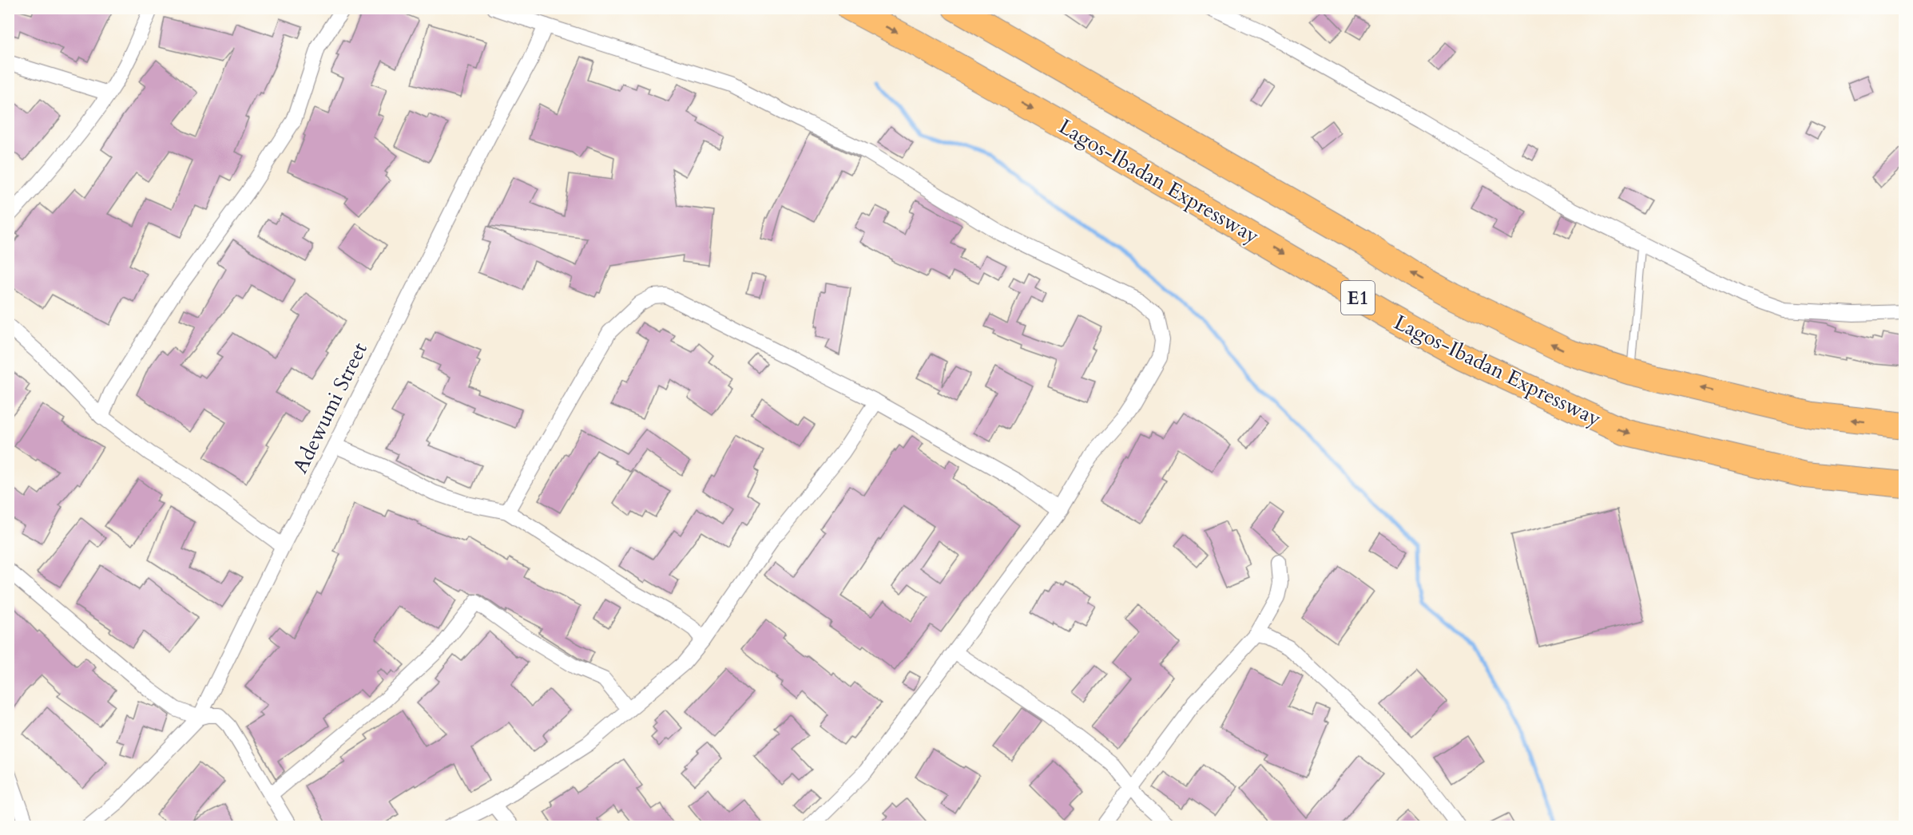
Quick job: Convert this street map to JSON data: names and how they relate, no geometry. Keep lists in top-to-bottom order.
{
  "streets": {
    "highway": ["Lagos-Ibadan Expressway", "E1"],
    "street": ["Adewumi Street"]
  }
}
